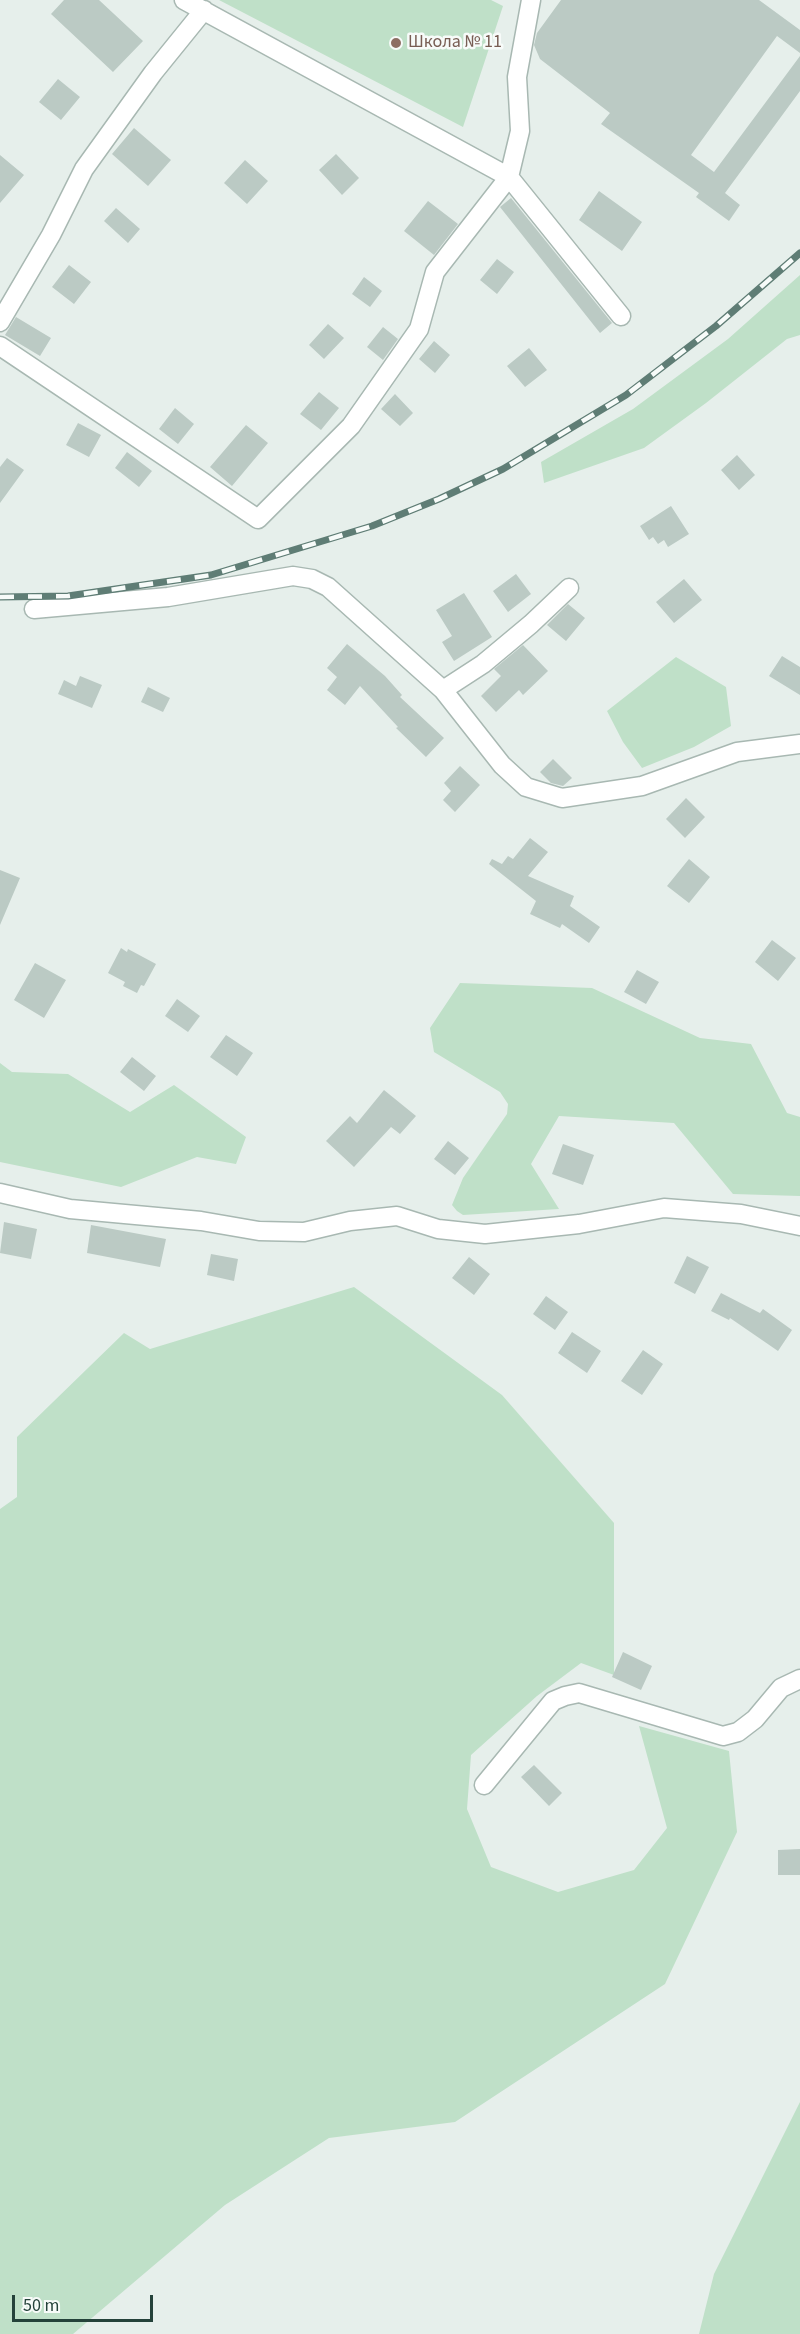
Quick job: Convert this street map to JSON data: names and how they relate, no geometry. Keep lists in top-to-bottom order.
{
  "places": ["Школа № 11"],
  "scale_bar": "50 m"
}
